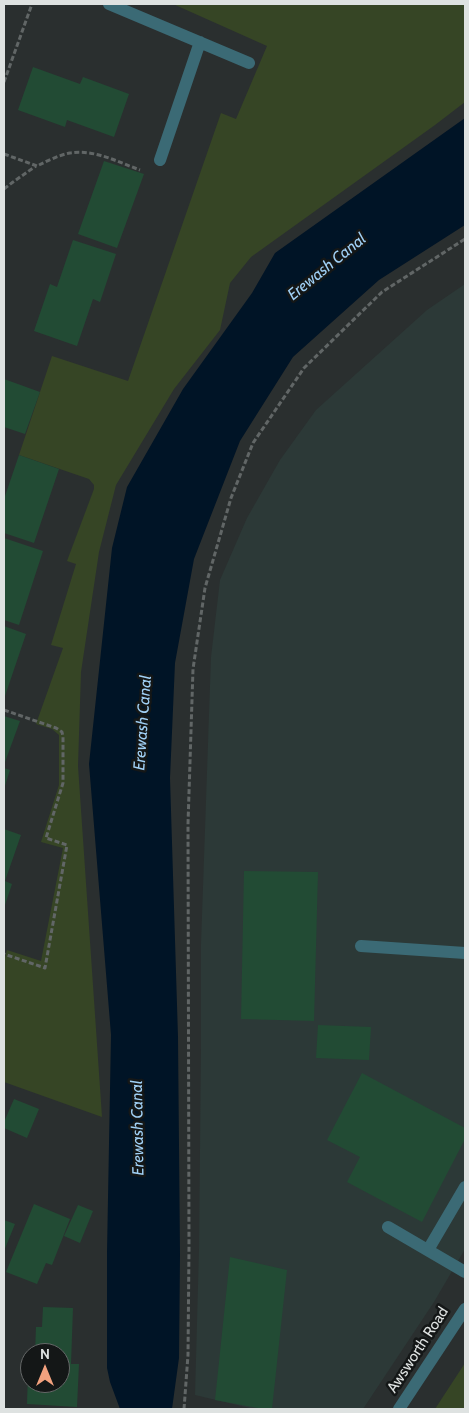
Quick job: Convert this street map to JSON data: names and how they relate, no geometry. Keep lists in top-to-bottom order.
{
  "streets": {
    "street": ["Awsworth Road"]
  },
  "water": ["Erewash Canal"],
  "north": "top"
}
